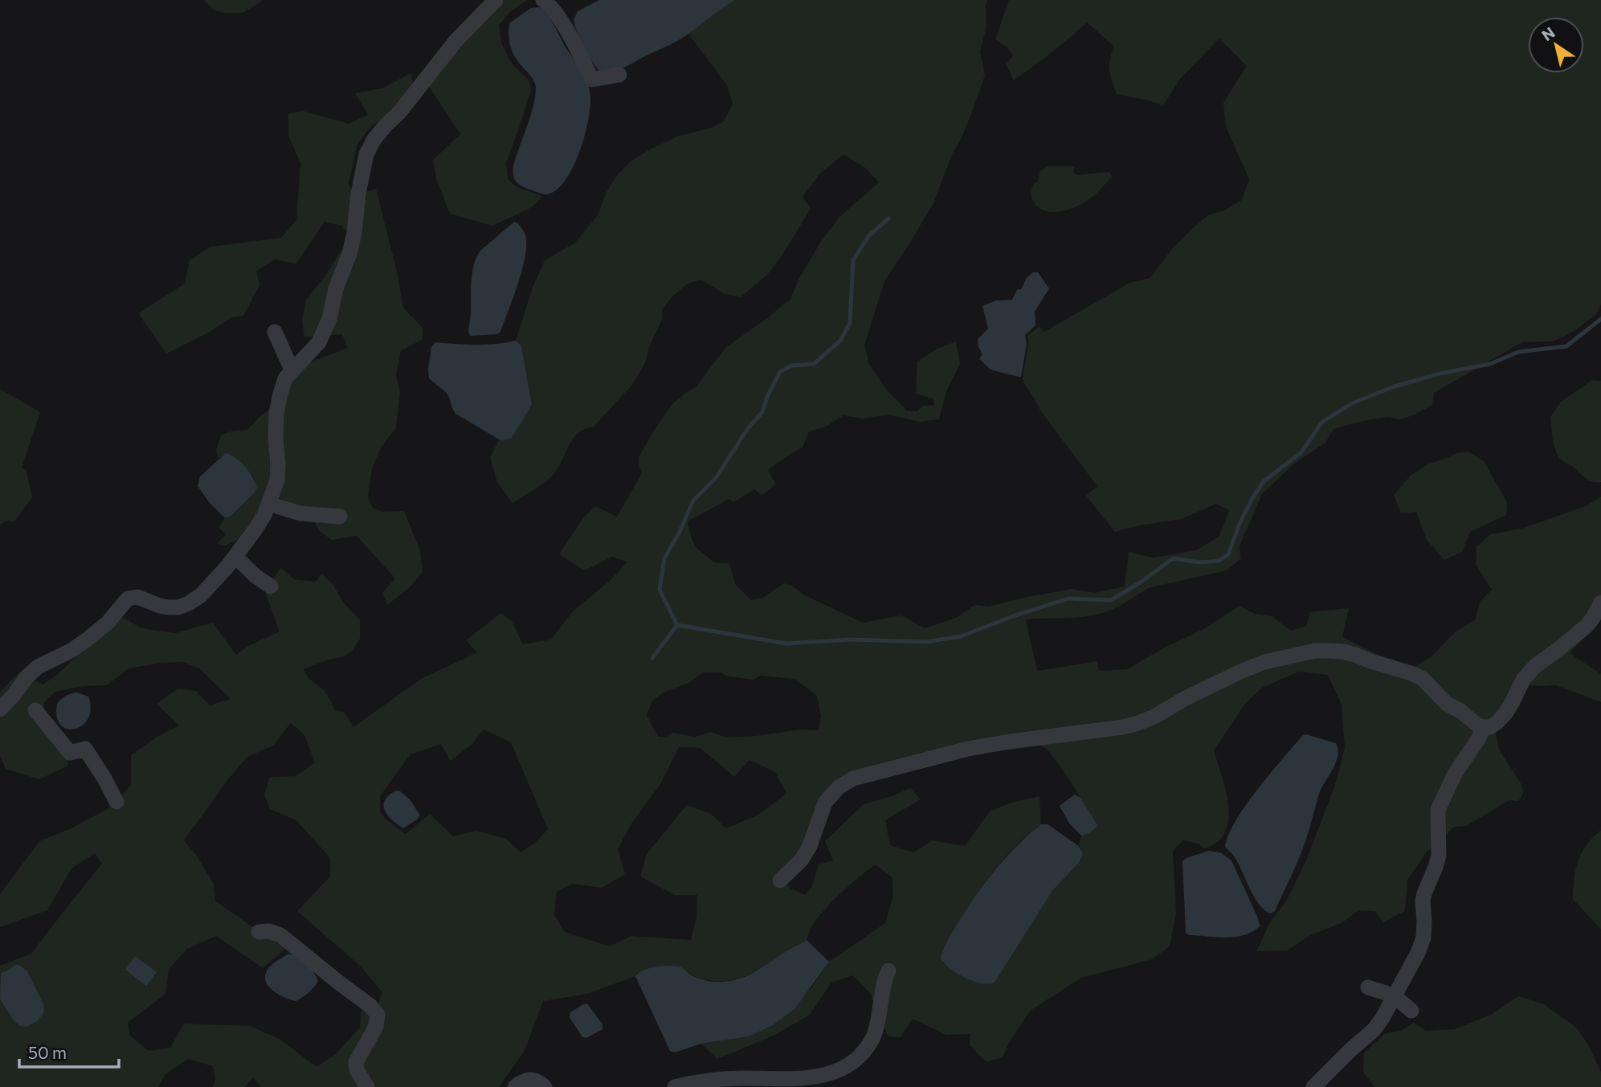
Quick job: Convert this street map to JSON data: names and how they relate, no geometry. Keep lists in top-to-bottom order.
{
  "scale_bar": "50 m",
  "north": "top left"
}
